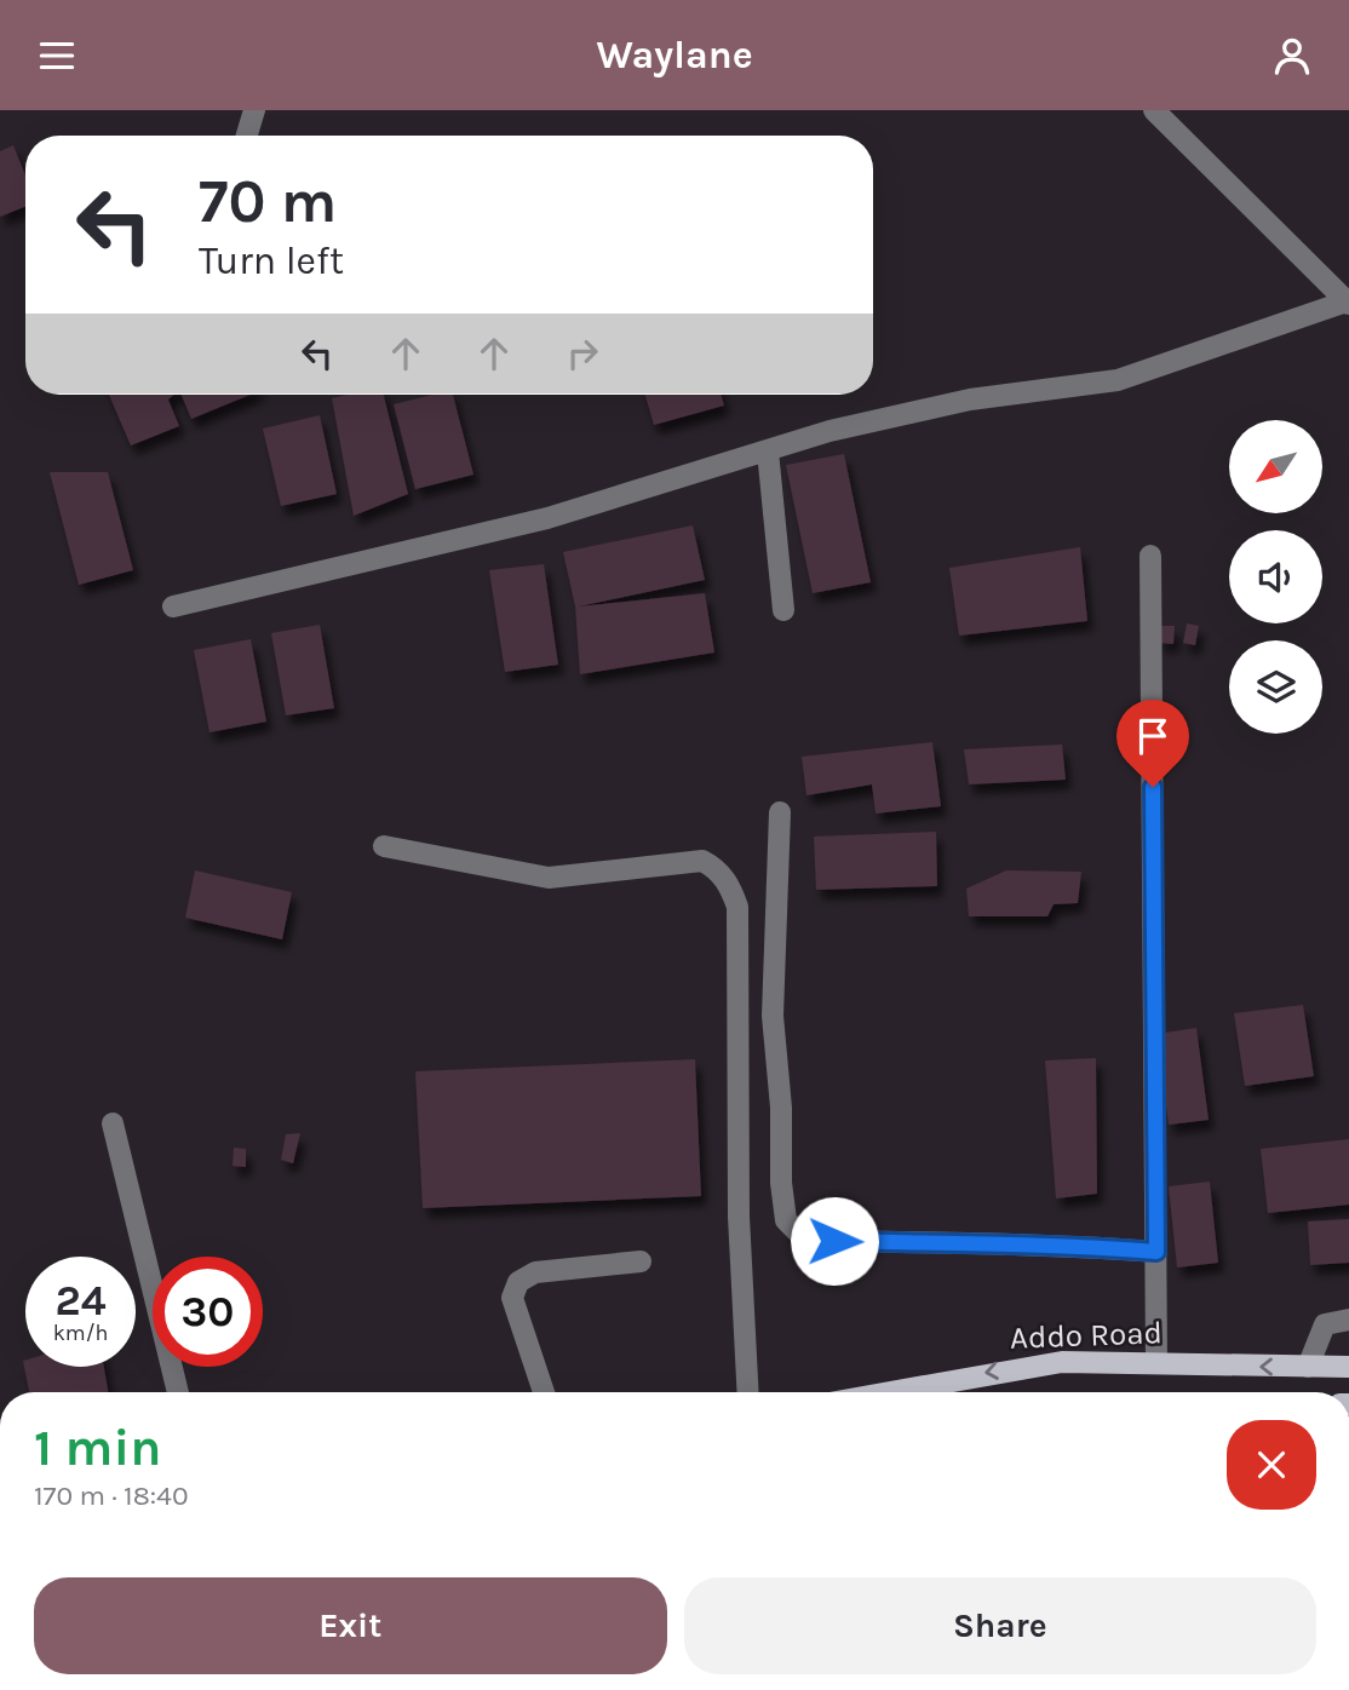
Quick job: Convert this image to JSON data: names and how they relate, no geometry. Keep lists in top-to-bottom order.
{
  "streets": {
    "main road": ["Addo Road"]
  },
  "one_way": ["Addo Road"],
  "north": "bottom left",
  "page": {
    "header": "Waylane",
    "turn": ["70 m", "Turn left"],
    "speed": "24 km/h",
    "limit": "30",
    "heading": ["1 min", "170 m · 18:40"],
    "buttons": ["Exit", "Share"]
  }
}
